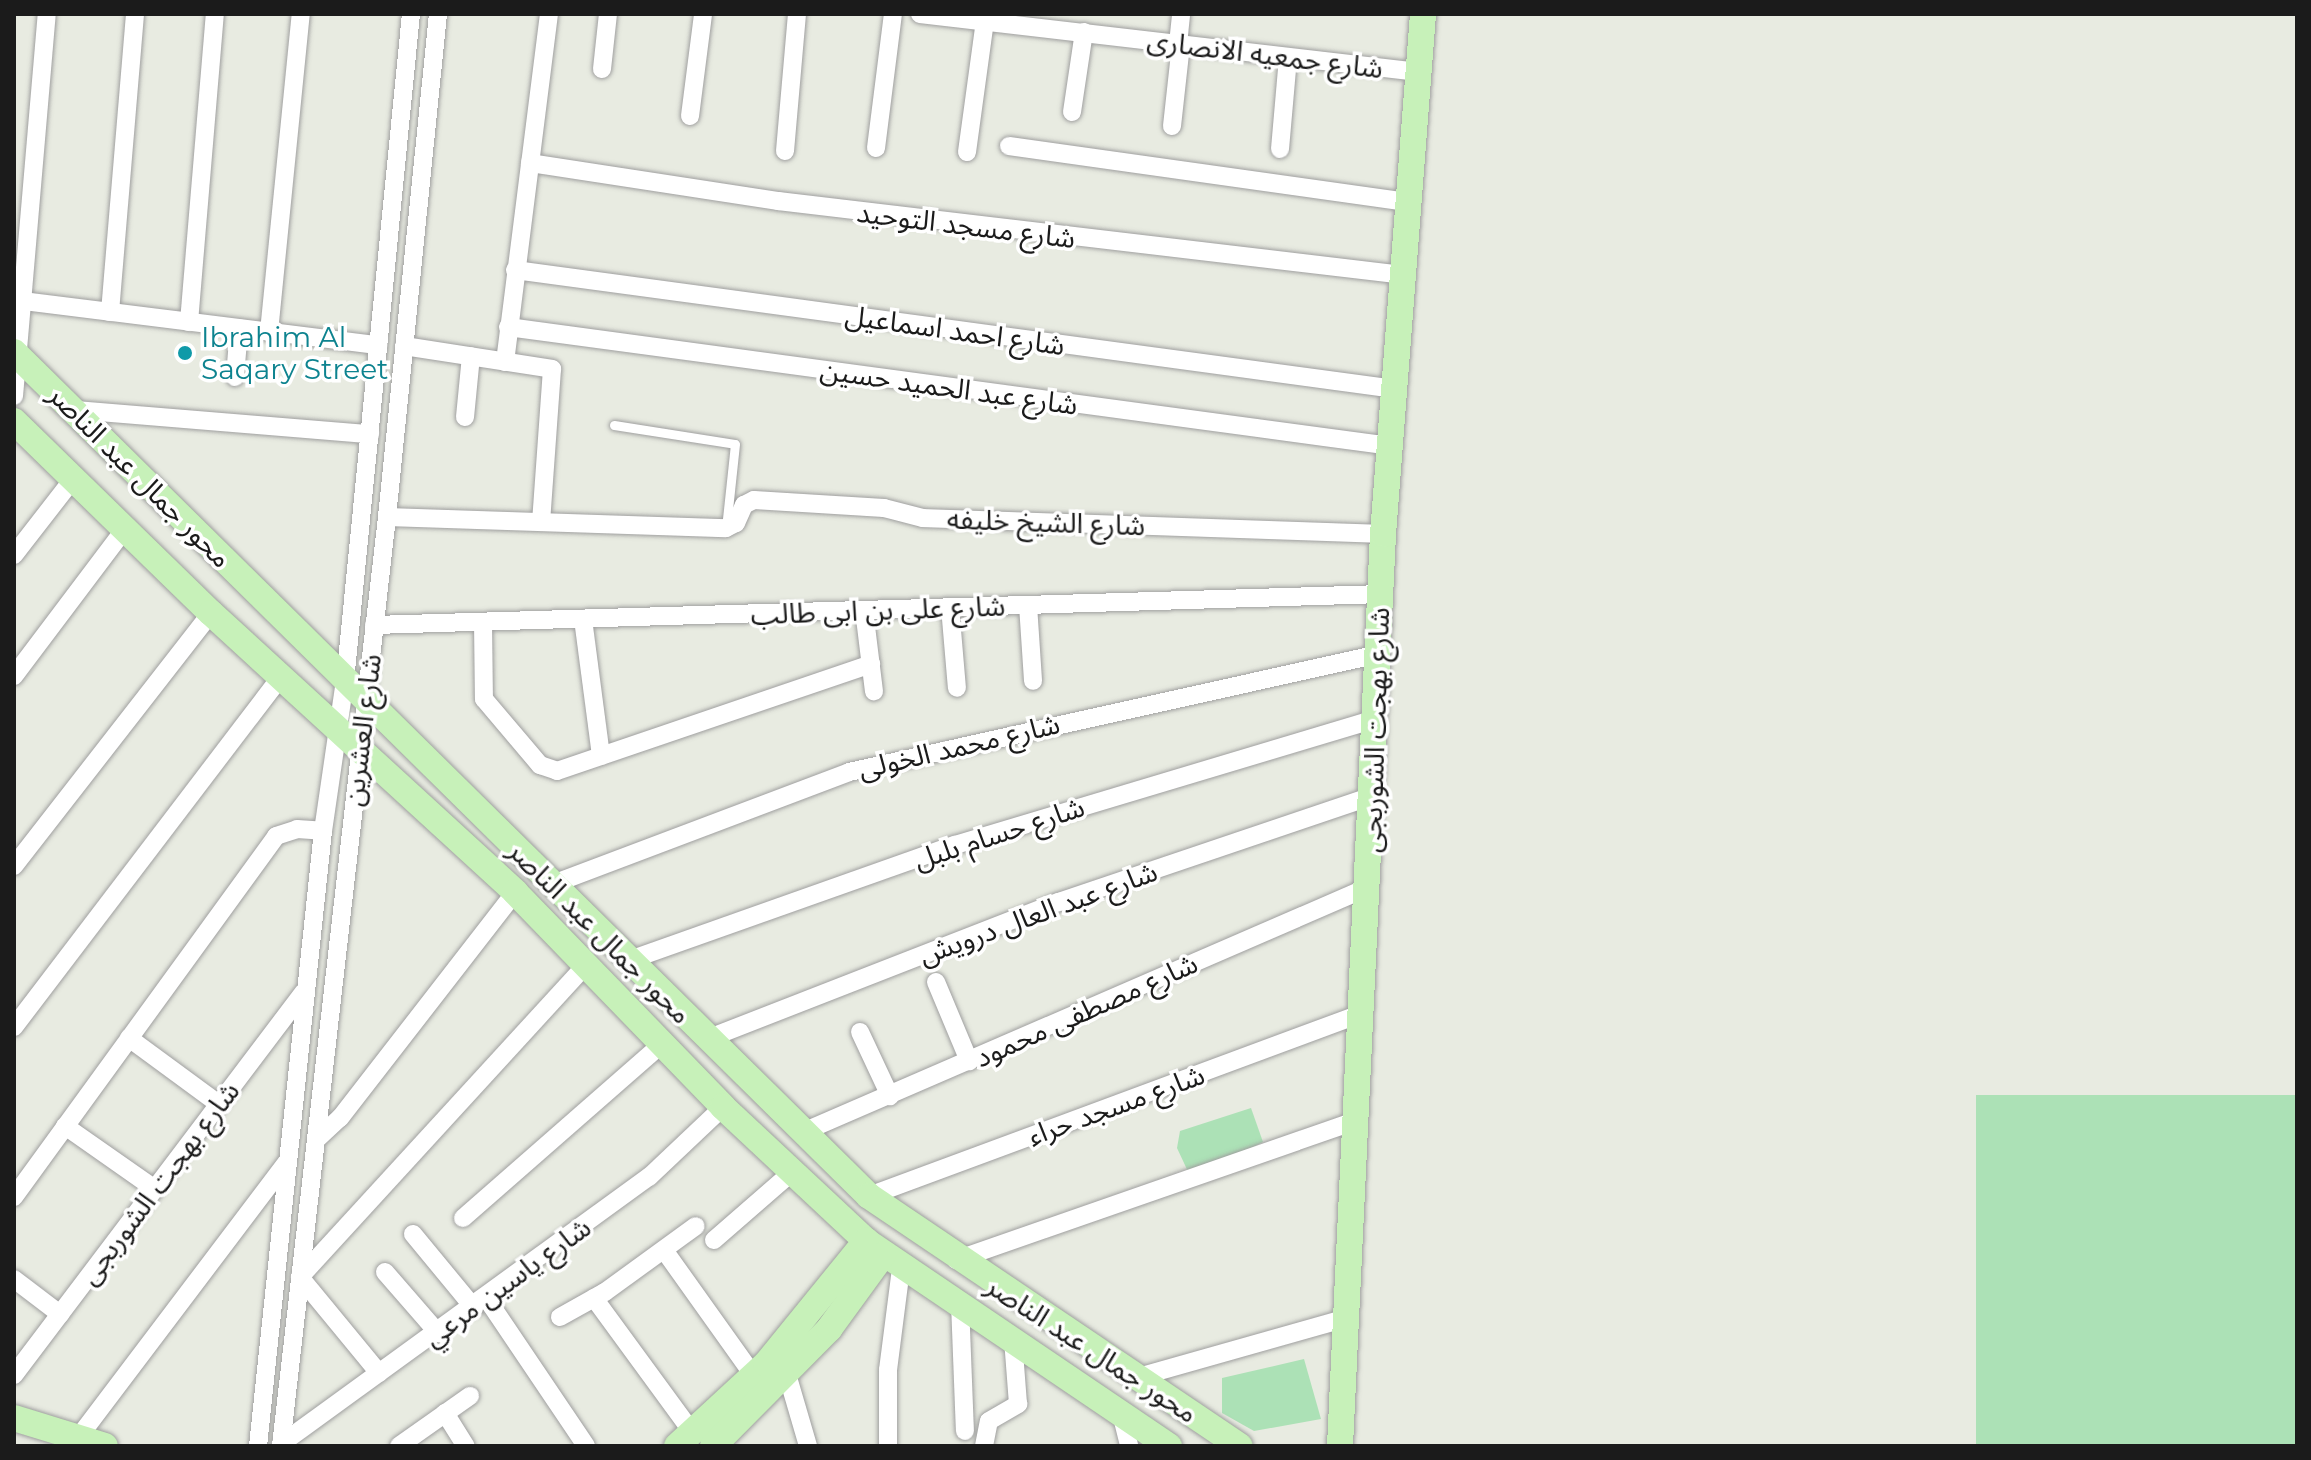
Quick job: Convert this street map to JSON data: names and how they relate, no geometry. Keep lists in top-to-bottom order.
{
  "streets": {
    "street": [
      "شارع جمعيه الانصارى",
      "شارع مسجد التوحيد",
      "شارع احمد اسماعيل",
      "شارع عبد الحميد حسين",
      "محور جمال عبد الناصر",
      "شارع الشيخ خليفه",
      "شارع على بن ابى طالب",
      "شارع العشرين",
      "شارع بهجت الشوربجى",
      "شارع محمد الخولى",
      "شارع حسام بلبل",
      "شارع عبد العال درويش",
      "شارع مصطفى محمود",
      "شارع مسجد حراء",
      "شارع ياسين مرعي"
    ]
  },
  "crossings": [
    ["شارع جمعيه الانصارى", "شارع بهجت الشوربجى"],
    ["شارع مسجد التوحيد", "شارع بهجت الشوربجى"],
    ["شارع احمد اسماعيل", "شارع بهجت الشوربجى"],
    ["شارع عبد الحميد حسين", "شارع بهجت الشوربجى"],
    ["محور جمال عبد الناصر", "شارع العشرين"],
    ["محور جمال عبد الناصر", "شارع محمد الخولى"],
    ["محور جمال عبد الناصر", "شارع حسام بلبل"],
    ["محور جمال عبد الناصر", "شارع عبد العال درويش"],
    ["محور جمال عبد الناصر", "شارع مصطفى محمود"],
    ["محور جمال عبد الناصر", "شارع مسجد حراء"],
    ["محور جمال عبد الناصر", "شارع ياسين مرعي"],
    ["شارع الشيخ خليفه", "شارع بهجت الشوربجى"],
    ["شارع على بن ابى طالب", "شارع العشرين"],
    ["شارع على بن ابى طالب", "شارع بهجت الشوربجى"],
    ["شارع العشرين", "شارع بهجت الشوربجى"],
    ["شارع العشرين", "شارع ياسين مرعي"],
    ["شارع بهجت الشوربجى", "شارع محمد الخولى"],
    ["شارع بهجت الشوربجى", "شارع حسام بلبل"],
    ["شارع بهجت الشوربجى", "شارع عبد العال درويش"],
    ["شارع بهجت الشوربجى", "شارع مصطفى محمود"],
    ["شارع بهجت الشوربجى", "شارع مسجد حراء"]
  ],
  "places": ["Ibrahim Al Saqary Street"]
}
